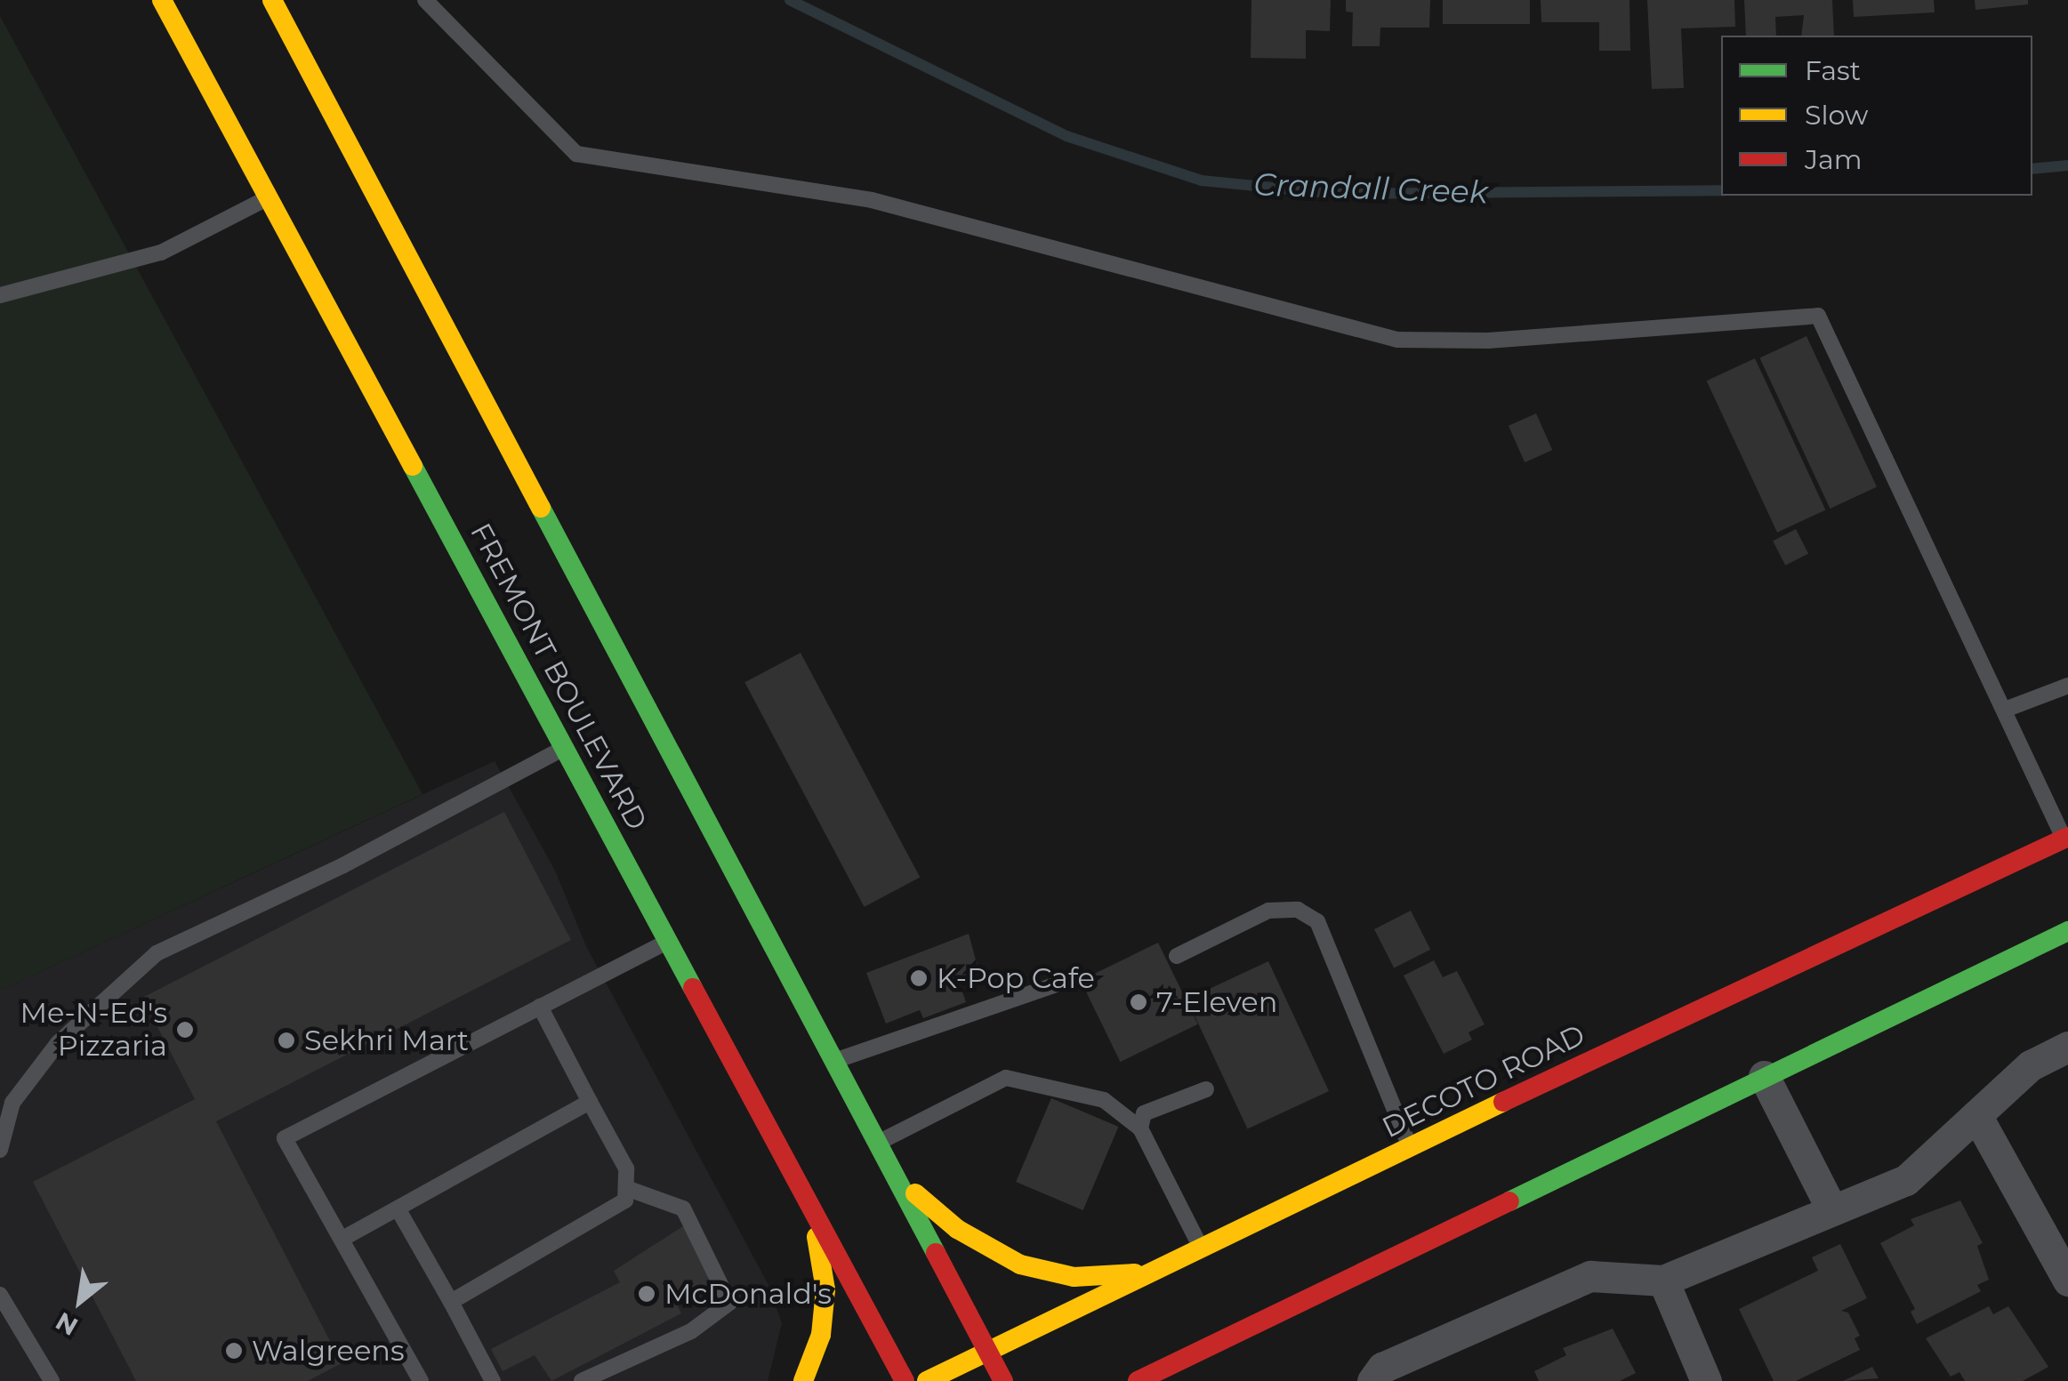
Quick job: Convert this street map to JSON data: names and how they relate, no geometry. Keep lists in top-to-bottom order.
{
  "streets": {
    "main road": ["FREMONT BOULEVARD", "DECOTO ROAD"]
  },
  "water": ["Crandall Creek"],
  "places": [
    "K-Pop Cafe",
    "7-Eleven",
    "Me-N-Ed's Pizzaria",
    "Sekhri Mart",
    "McDonald's",
    "Walgreens"
  ],
  "legend": ["Fast", "Slow", "Jam"],
  "north": "bottom left"
}
